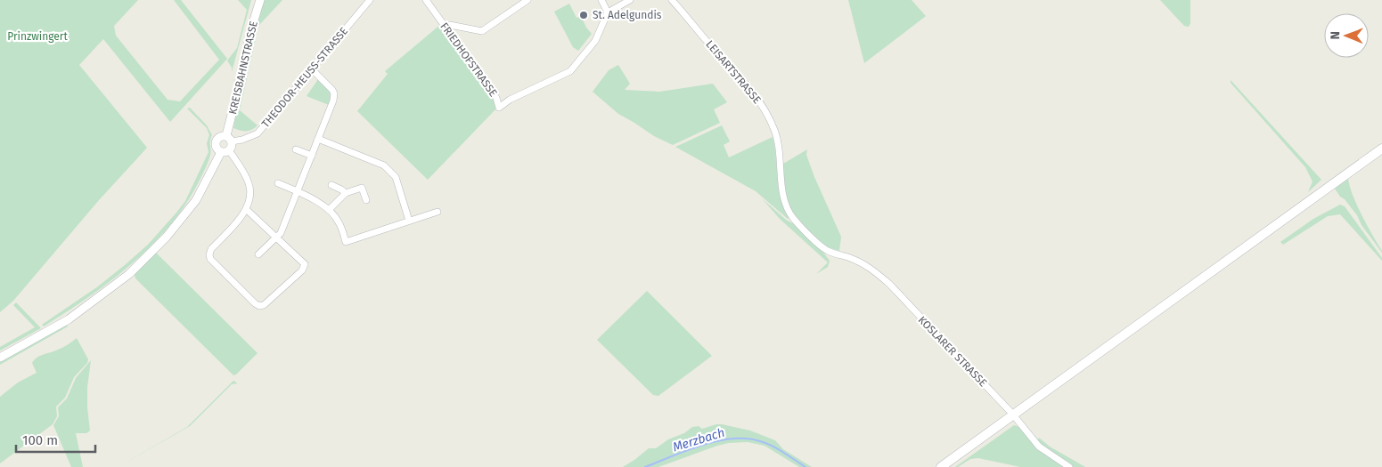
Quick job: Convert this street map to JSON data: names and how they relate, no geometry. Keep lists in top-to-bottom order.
{
  "streets": {
    "street": [
      "FRIEDHOFSTRASSE",
      "KREISBAHNSTRASSE",
      "LEISARTSTRASSE",
      "THEODOR-HEUSS-STRASSE",
      "KOSLARER STRASSE"
    ]
  },
  "crossings": [
    ["KREISBAHNSTRASSE", "THEODOR-HEUSS-STRASSE"],
    ["LEISARTSTRASSE", "KOSLARER STRASSE"]
  ],
  "water": ["Merzbach"],
  "parks": ["Prinzwingert"],
  "places": ["St. Adelgundis"],
  "scale_bar": "100 m",
  "north": "left"
}
